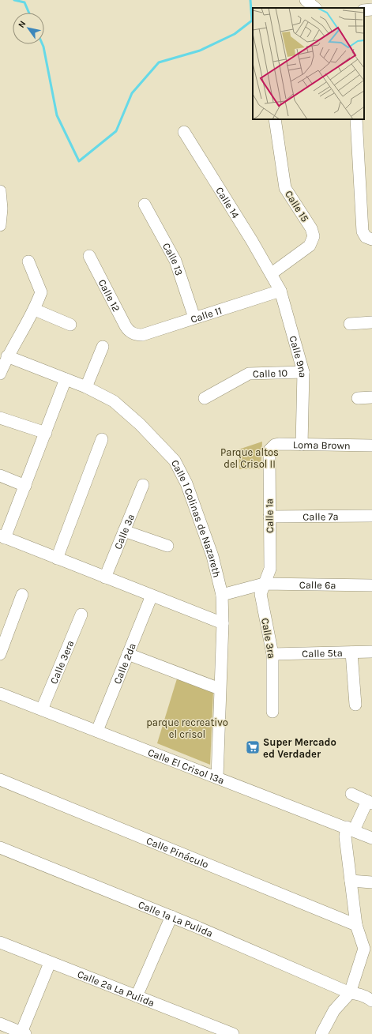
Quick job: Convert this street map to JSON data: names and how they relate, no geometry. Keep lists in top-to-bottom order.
{
  "streets": {
    "street": [
      "Calle 14",
      "Calle 15",
      "Calle 13",
      "Calle 12",
      "Calle 11",
      "Calle 9na",
      "Calle 10",
      "Loma Brown",
      "Calle 1a",
      "Calle 7a",
      "Calle 1 Colinas de Nazareth",
      "Calle 3a",
      "Calle 6a",
      "Calle 3ra",
      "Calle 5ta",
      "Calle 3era",
      "Calle 2da",
      "Calle El Crisol 13a",
      "Calle Pináculo",
      "Calle 1a La Pulida",
      "Calle 2a La Pulida"
    ]
  },
  "crossings": [
    ["Calle 14", "Calle 15"],
    ["Calle 14", "Calle 9na"],
    ["Calle 15", "Calle 9na"],
    ["Calle 13", "Calle 11"],
    ["Calle 12", "Calle 11"],
    ["Calle 11", "Calle 9na"],
    ["Calle 9na", "Calle 10"],
    ["Calle 9na", "Loma Brown"],
    ["Loma Brown", "Calle 1a"],
    ["Calle 1a", "Calle 7a"],
    ["Calle 1a", "Calle 6a"],
    ["Calle 1a", "Calle 3ra"],
    ["Calle 1 Colinas de Nazareth", "Calle 6a"],
    ["Calle 1 Colinas de Nazareth", "Calle El Crisol 13a"],
    ["Calle 6a", "Calle 3ra"],
    ["Calle 3ra", "Calle 5ta"],
    ["Calle 3era", "Calle El Crisol 13a"],
    ["Calle 2da", "Calle El Crisol 13a"]
  ],
  "parks": ["Parque altos del Crisol II", "parque recreativo el crisol"],
  "places": {
    "supermarket": ["Super Mercado ed Verdader"]
  },
  "north": "top left"
}
